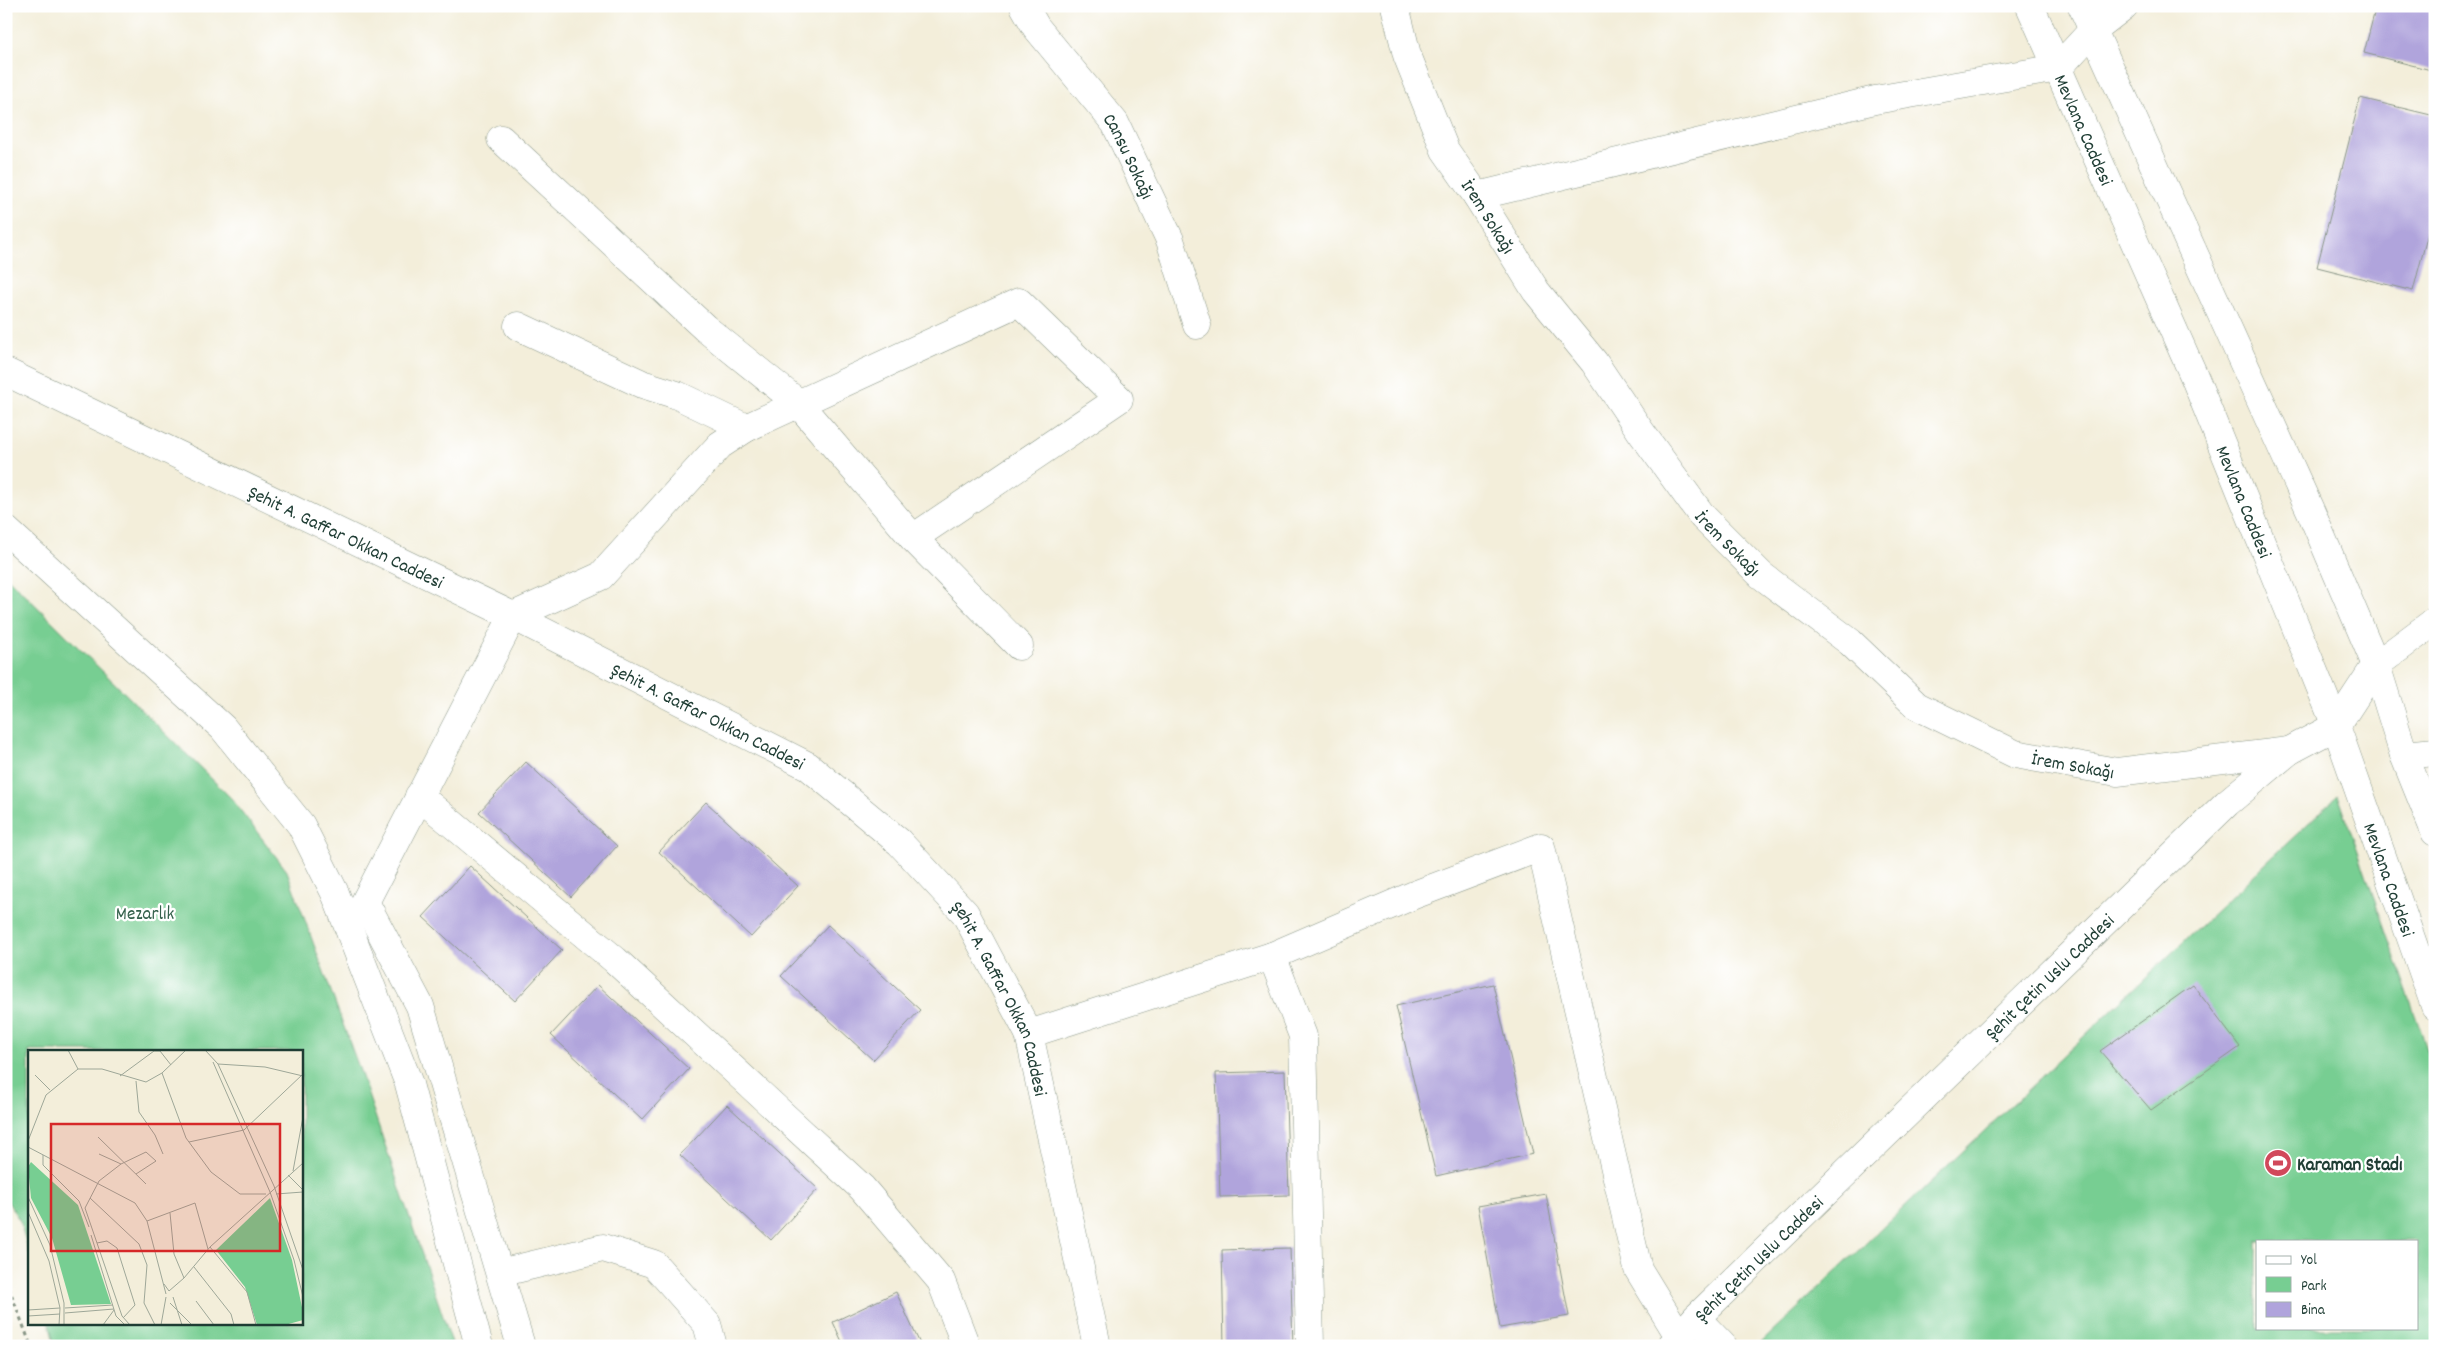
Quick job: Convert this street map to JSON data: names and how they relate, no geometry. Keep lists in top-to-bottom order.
{
  "streets": {
    "street": [
      "Mevlana Caddesi",
      "Cansu Sokağı",
      "İrem Sokağı",
      "Şehit A. Gaffar Okkan Caddesi",
      "Şehit Çetin Uslu Caddesi"
    ]
  },
  "crossings": [
    ["Mevlana Caddesi", "Şehit Çetin Uslu Caddesi"],
    ["İrem Sokağı", "Şehit Çetin Uslu Caddesi"]
  ],
  "parks": ["Mezarlık"],
  "places": {
    "sports": ["Karaman Stadı"]
  },
  "legend": ["Yol", "Park", "Bina"]
}
